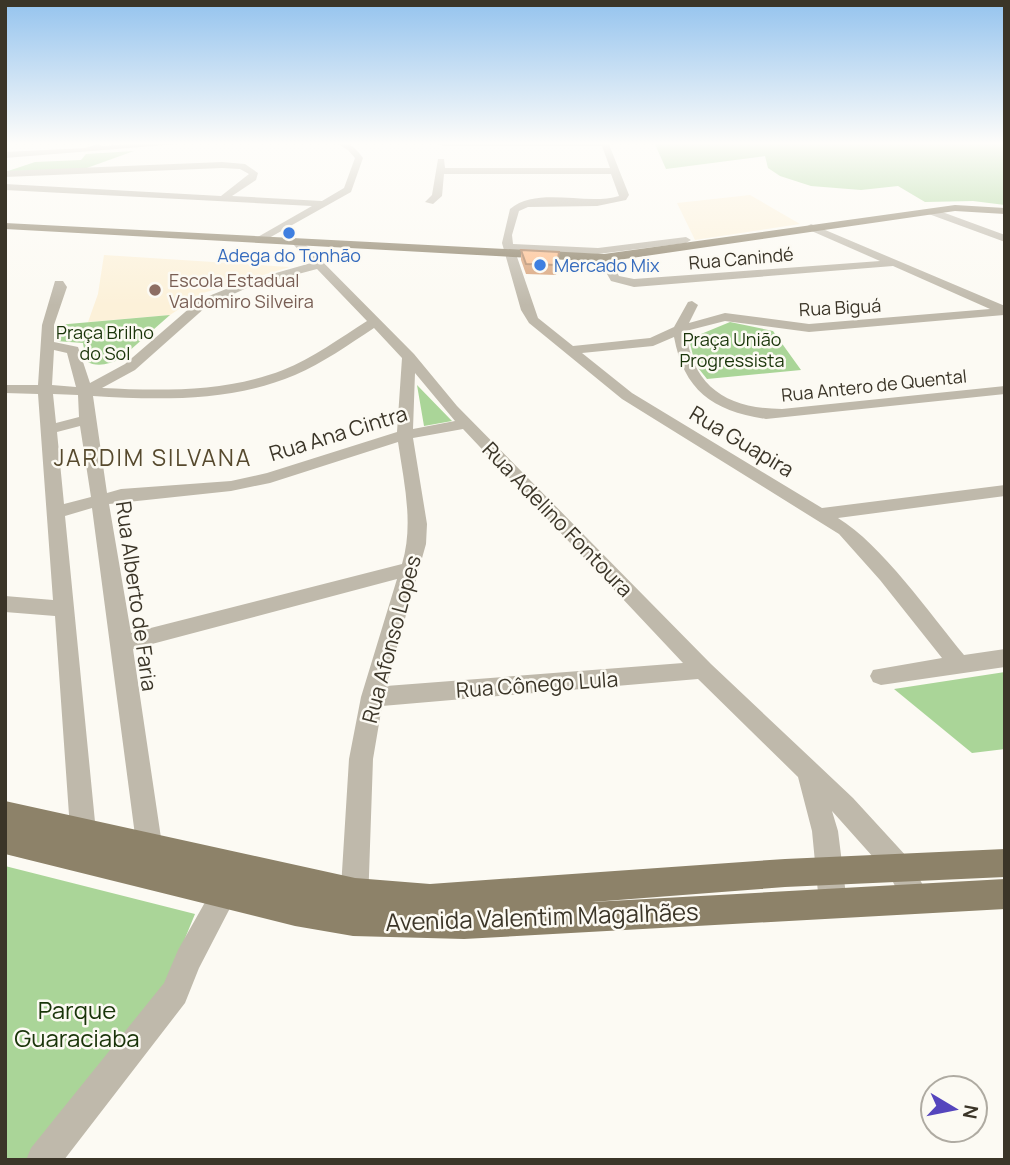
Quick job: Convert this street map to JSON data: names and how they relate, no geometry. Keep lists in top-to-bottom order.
{
  "streets": {
    "main road": ["Avenida Valentim Magalhães"],
    "street": [
      "Rua Canindé",
      "Rua Biguá",
      "Rua Antero de Quental",
      "Rua Ana Cintra",
      "Rua Guapira",
      "Rua Adelino Fontoura",
      "Rua Alberto de Faria",
      "Rua Afonso Lopes",
      "Rua Cônego Lula"
    ]
  },
  "crossings": [
    ["Rua Biguá", "Rua Guapira"],
    ["Rua Ana Cintra", "Rua Adelino Fontoura"],
    ["Rua Ana Cintra", "Rua Alberto de Faria"],
    ["Rua Ana Cintra", "Rua Afonso Lopes"],
    ["Rua Adelino Fontoura", "Rua Afonso Lopes"],
    ["Rua Adelino Fontoura", "Rua Cônego Lula"],
    ["Rua Adelino Fontoura", "Avenida Valentim Magalhães"],
    ["Rua Alberto de Faria", "Avenida Valentim Magalhães"],
    ["Rua Afonso Lopes", "Rua Cônego Lula"],
    ["Rua Afonso Lopes", "Avenida Valentim Magalhães"]
  ],
  "districts": ["JARDIM SILVANA"],
  "parks": ["Praça Brilho do Sol", "Praça União Progressista", "Parque Guaraciaba"],
  "places": ["Adega do Tonhão", "Mercado Mix", "Escola Estadual Valdomiro Silveira"],
  "north": "right"
}
